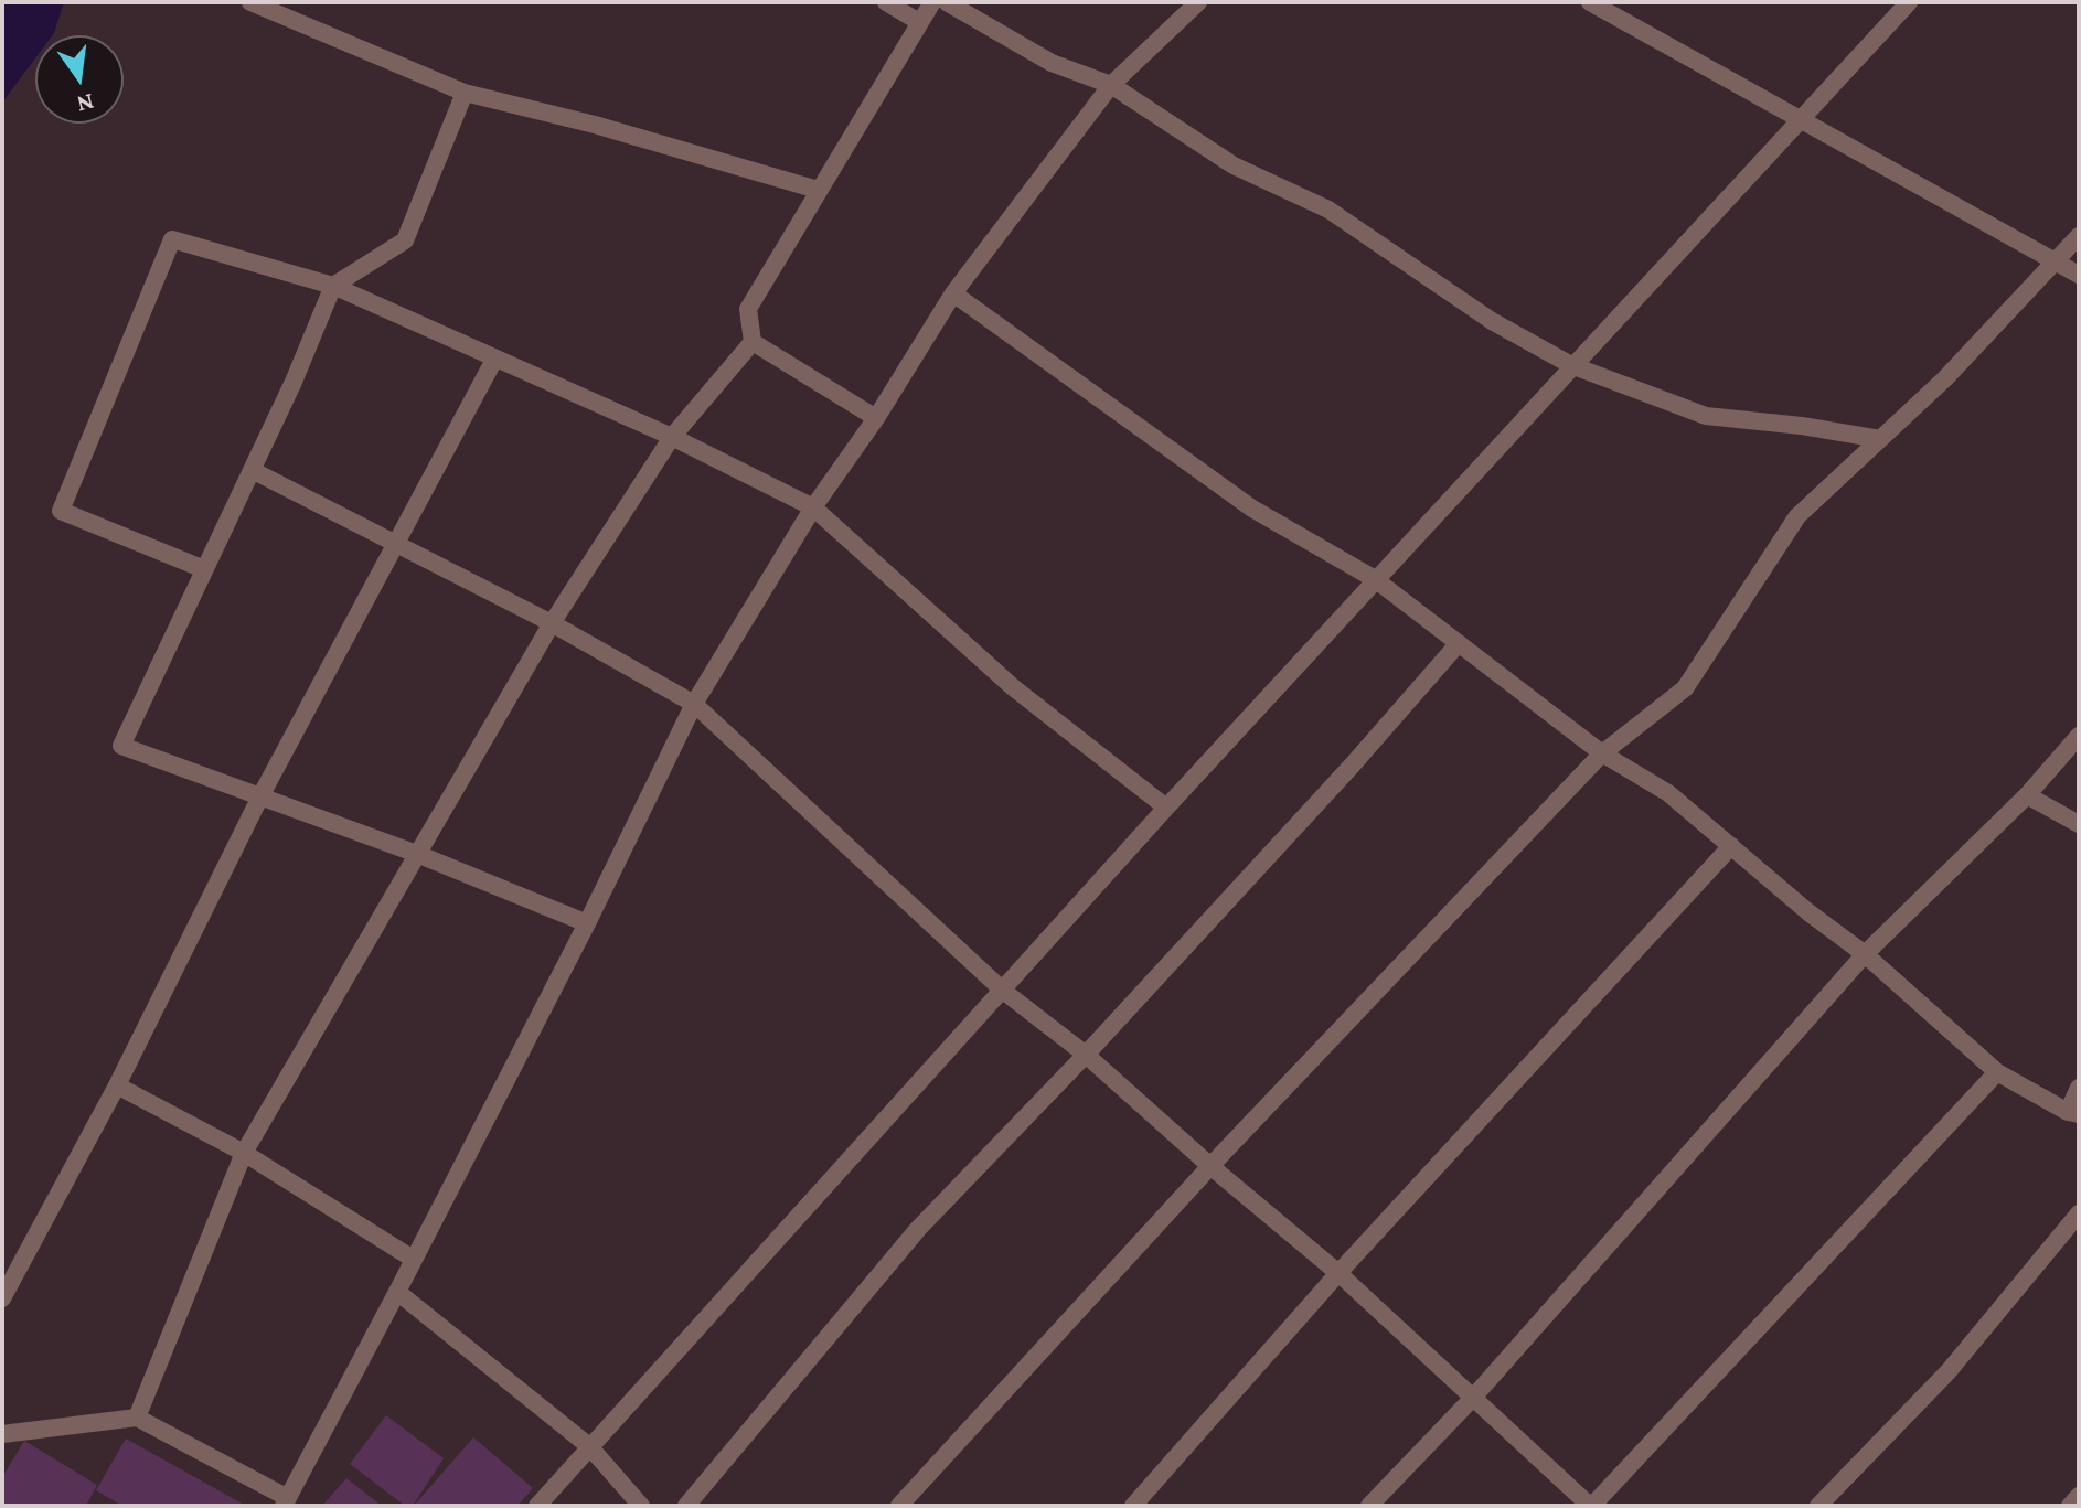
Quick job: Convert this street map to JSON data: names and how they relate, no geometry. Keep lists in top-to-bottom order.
{
  "north": "bottom"
}
